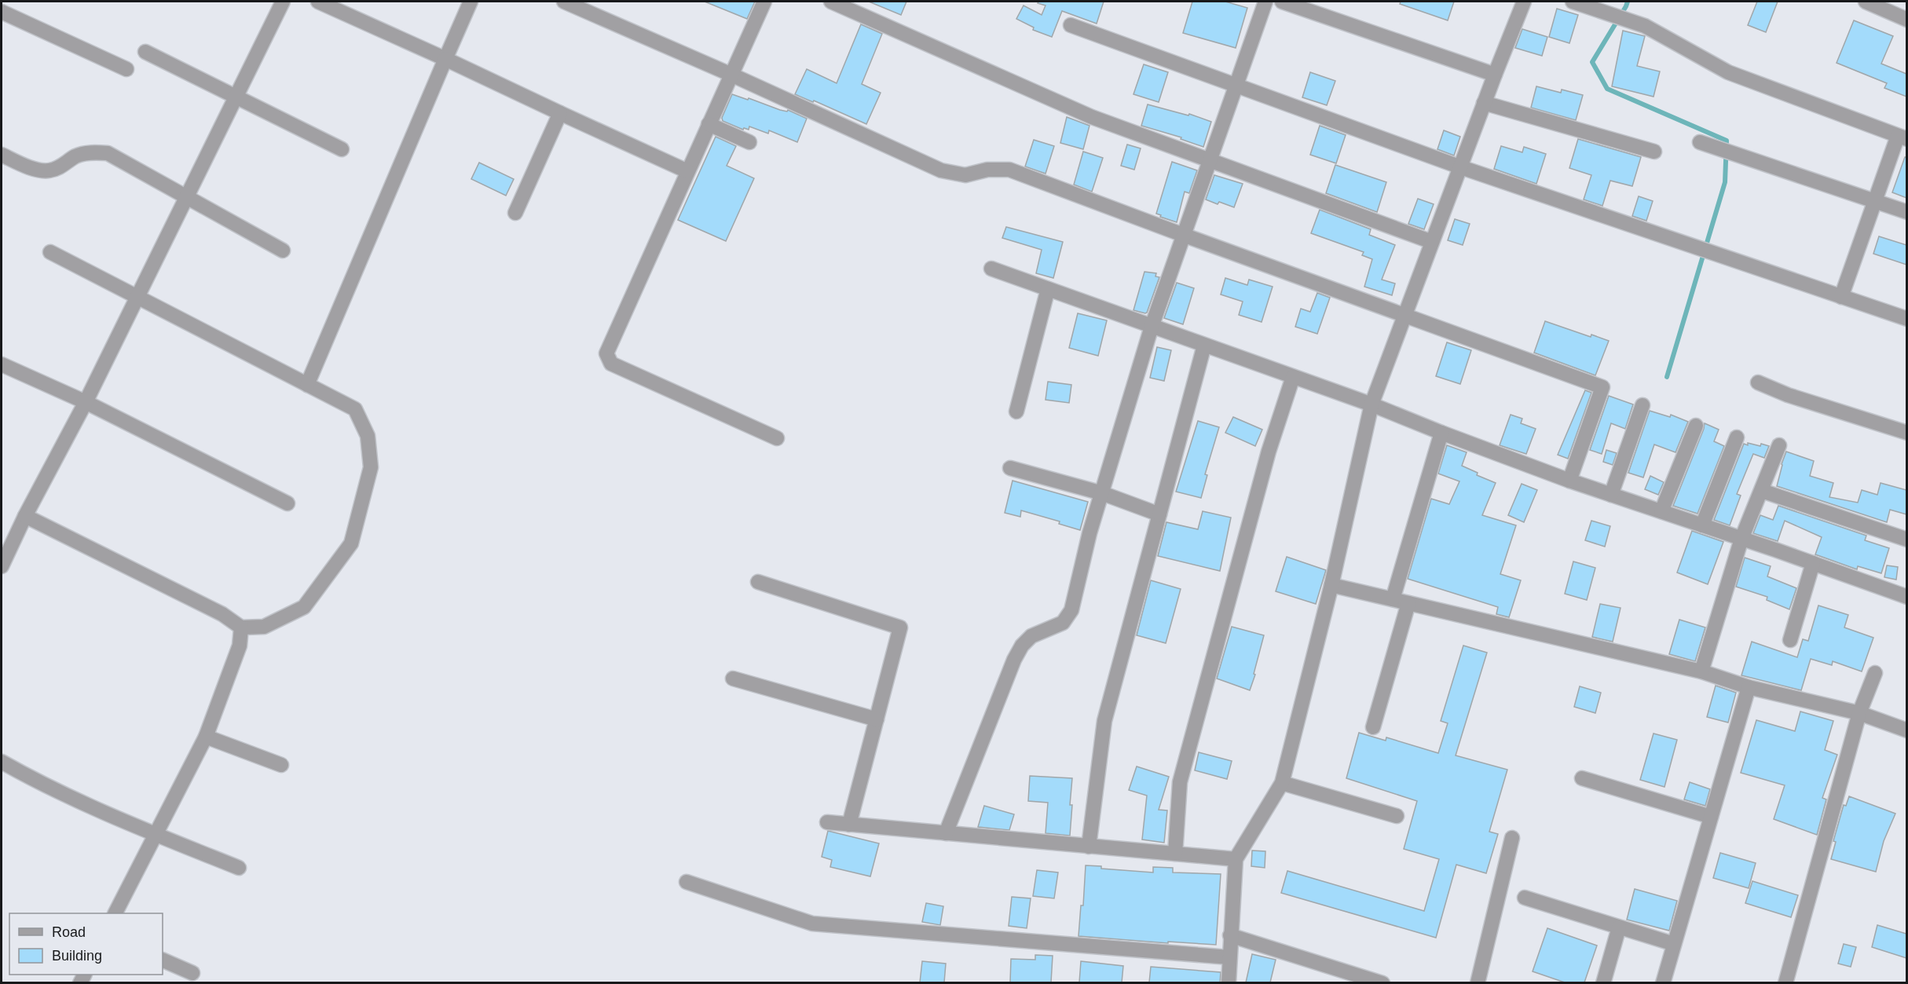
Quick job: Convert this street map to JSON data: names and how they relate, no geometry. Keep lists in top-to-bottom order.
{
  "legend": ["Road", "Building"]
}
